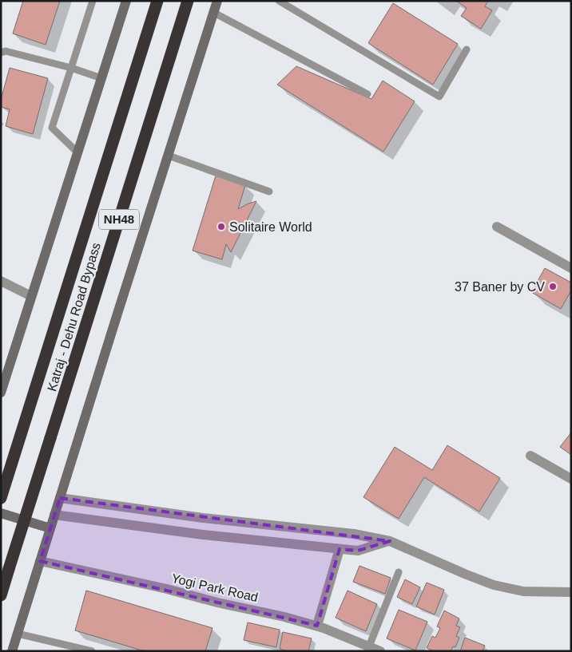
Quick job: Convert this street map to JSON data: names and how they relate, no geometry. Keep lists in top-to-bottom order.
{
  "streets": {
    "highway": ["NH48", "Katraj - Dehu Road Bypass"],
    "street": ["Yogi Park Road"]
  },
  "places": ["Solitaire World", "37 Baner by CV"]
}
